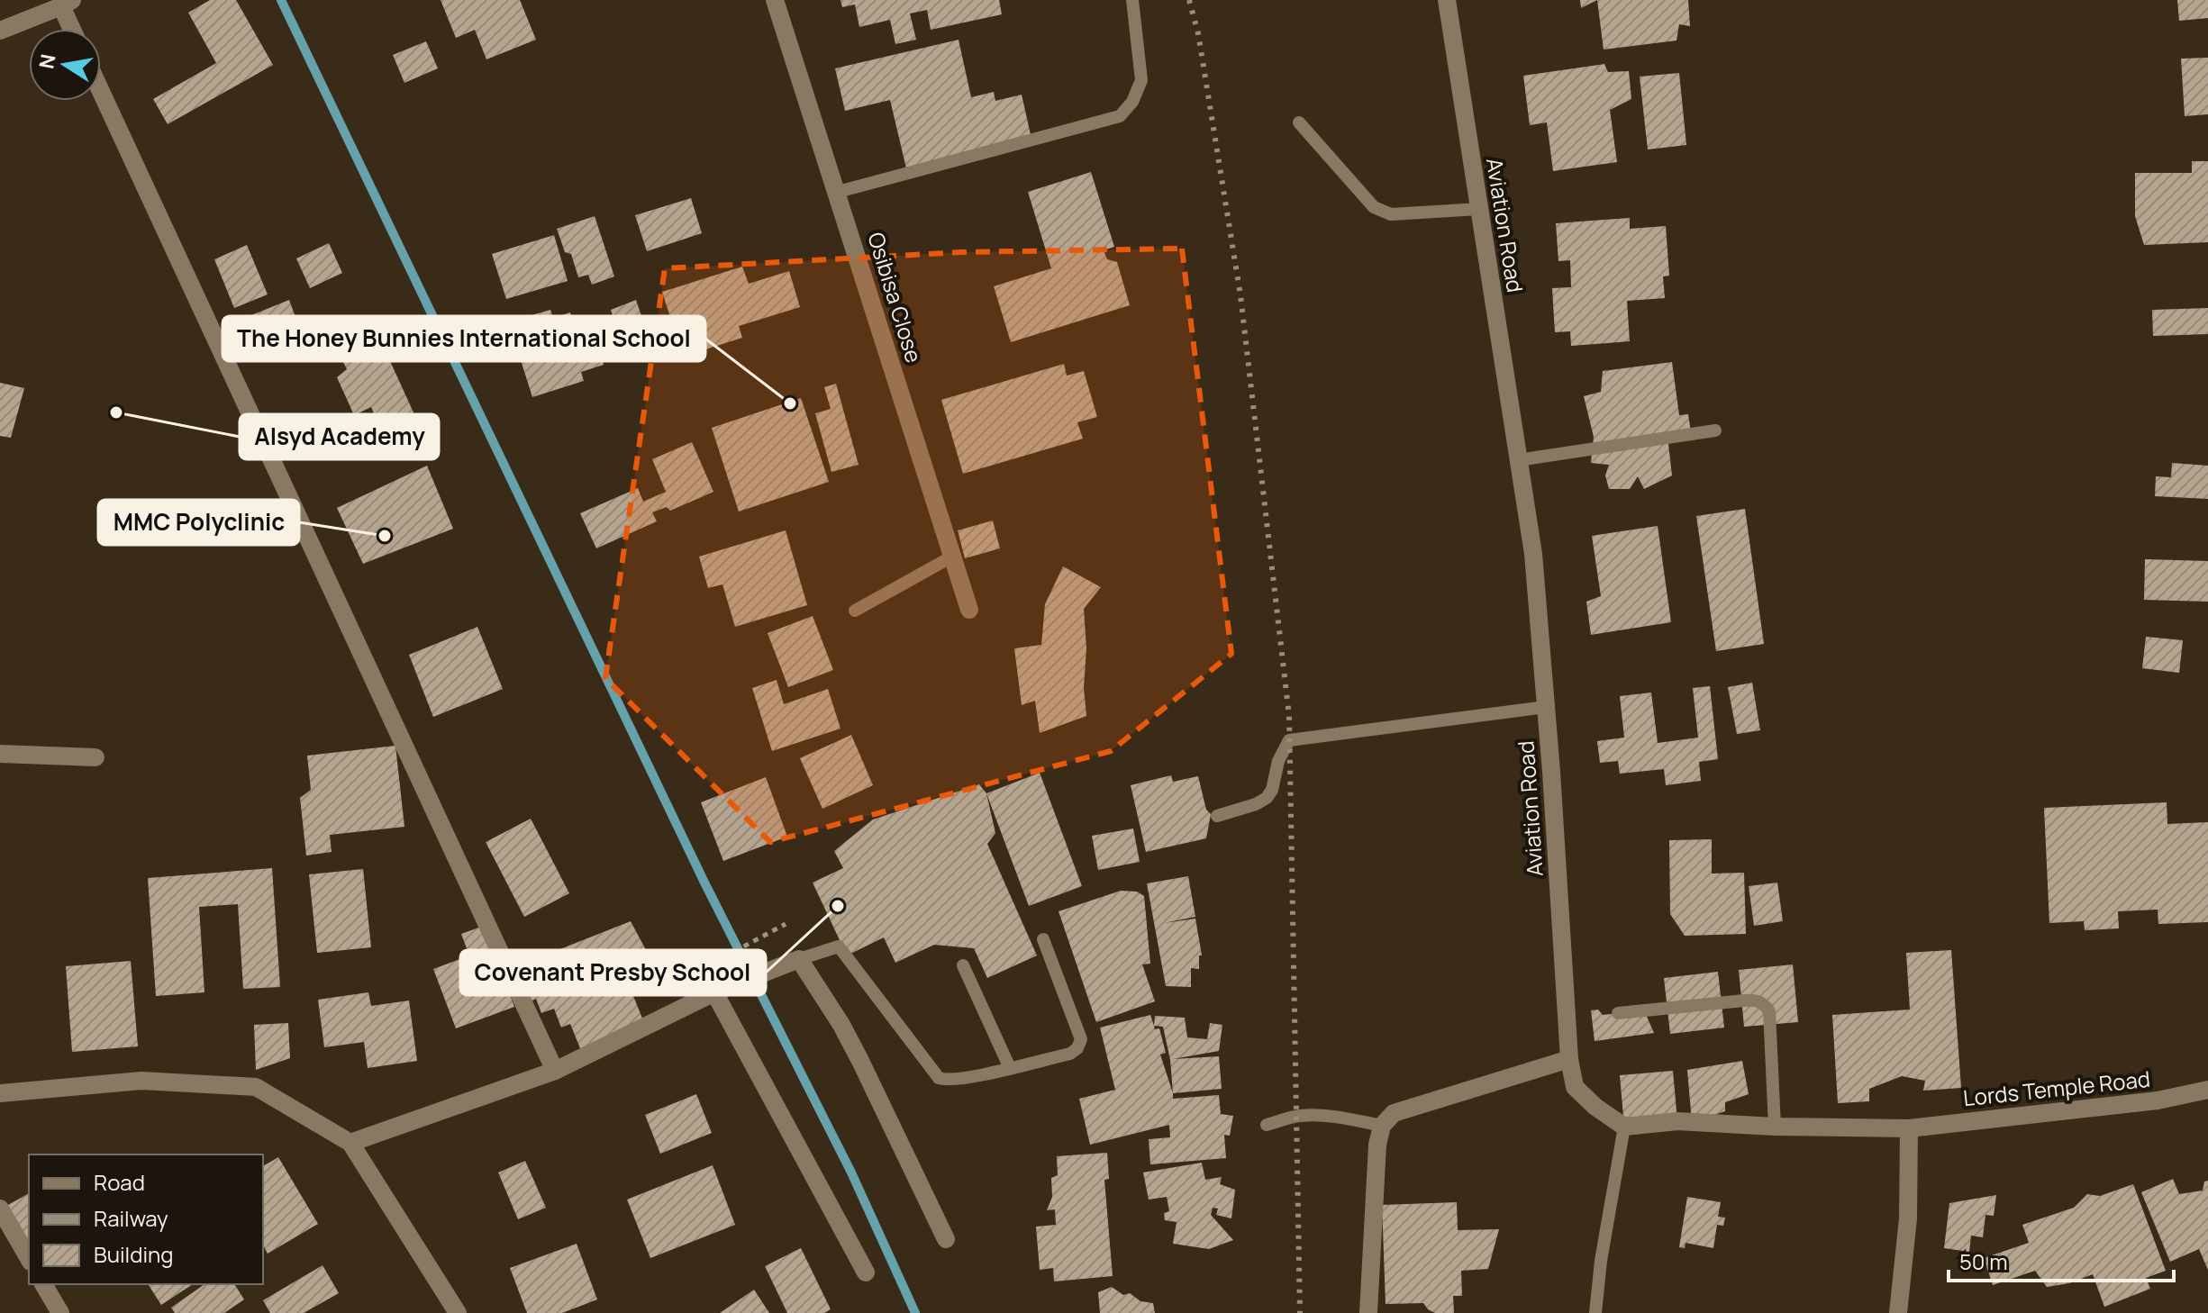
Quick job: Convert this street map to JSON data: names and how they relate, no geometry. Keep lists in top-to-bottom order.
{
  "streets": {
    "street": ["Aviation Road", "Osibisa Close", "Lords Temple Road"]
  },
  "places": [
    "The Honey Bunnies International School",
    "Alsyd Academy",
    "MMC Polyclinic",
    "Covenant Presby School"
  ],
  "legend": ["Road", "Railway", "Building"],
  "scale_bar": "50 m",
  "north": "left"
}
